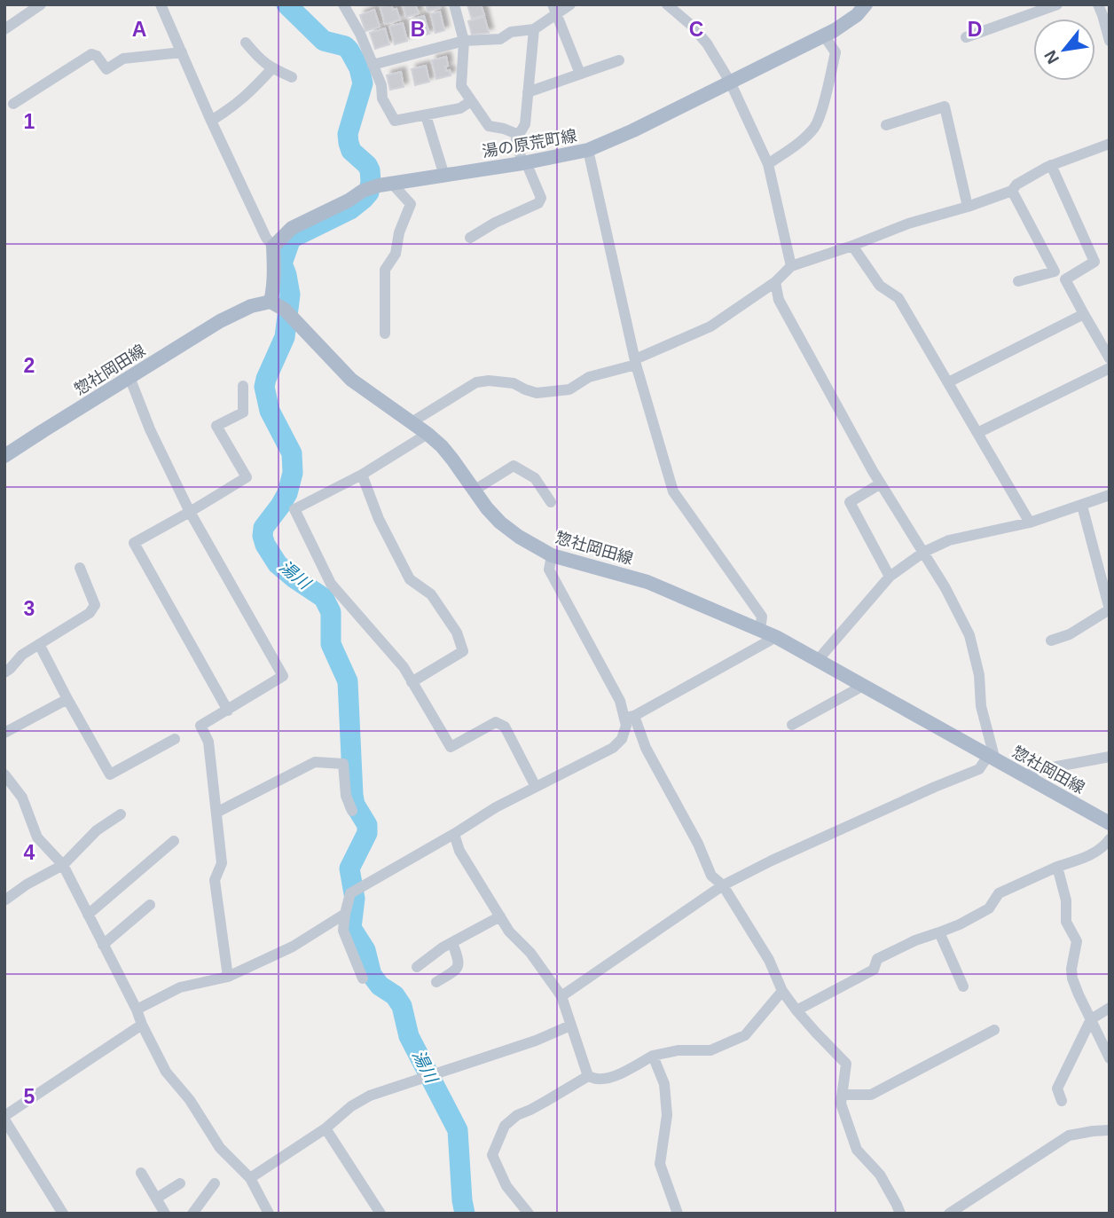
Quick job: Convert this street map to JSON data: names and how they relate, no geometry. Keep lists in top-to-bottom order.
{
  "streets": {
    "main road": ["湯の原荒町線", "惣社岡田線"]
  },
  "water": ["湯川"],
  "north": "bottom left",
  "grid": {
    "columns": [
      "A",
      "B",
      "C",
      "D"
    ],
    "rows": [
      "1",
      "2",
      "3",
      "4",
      "5"
    ]
  }
}
